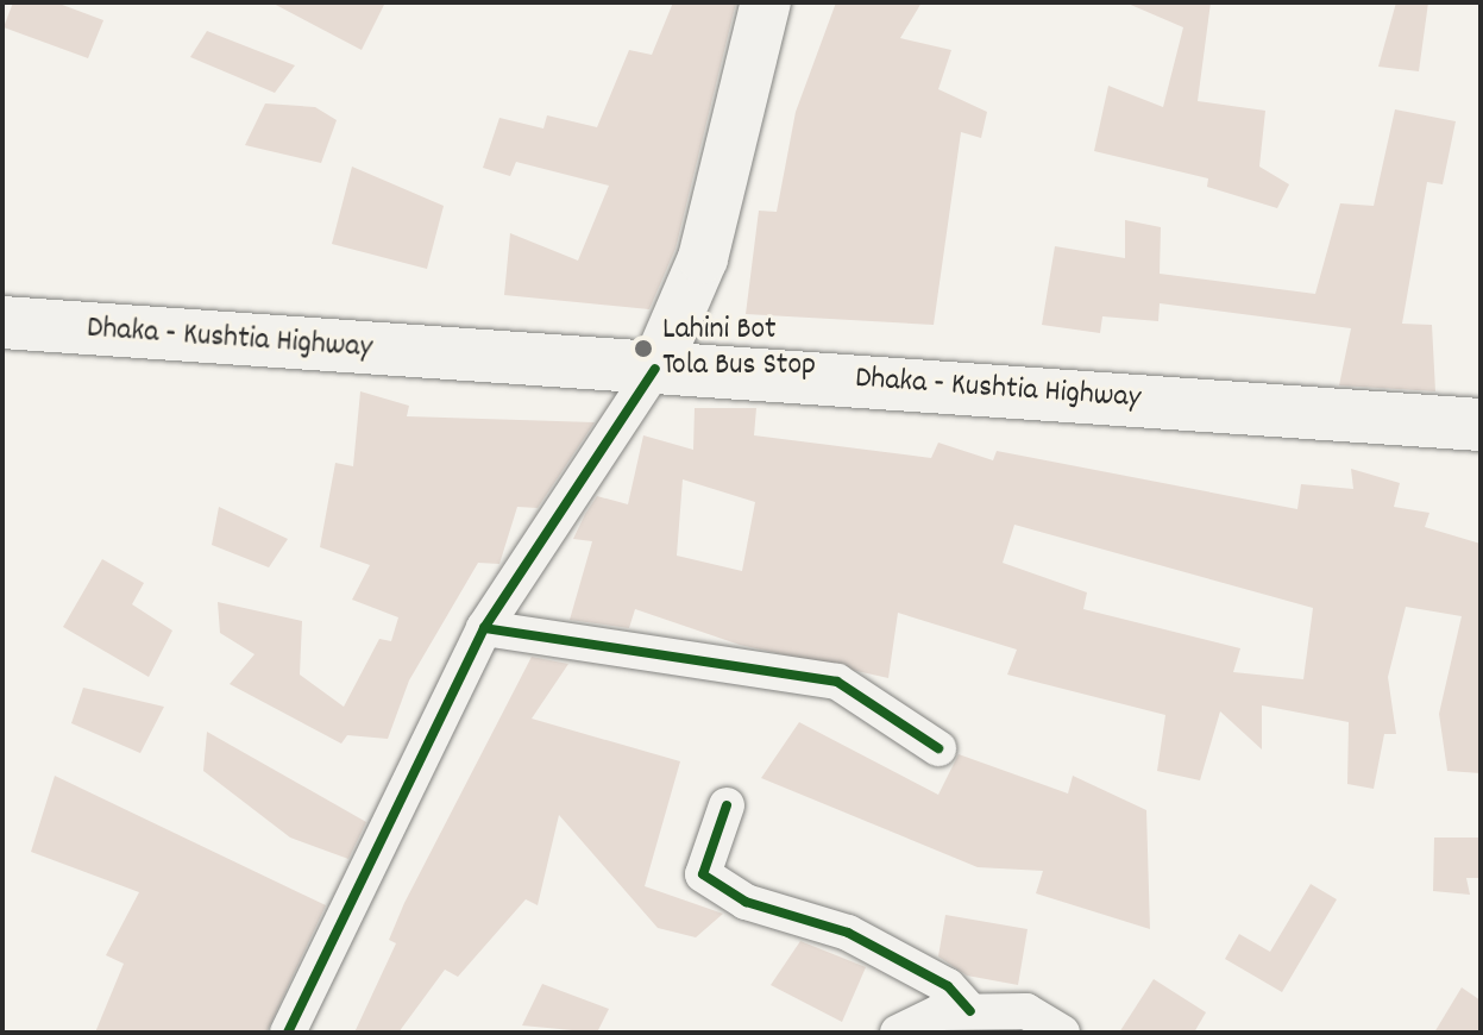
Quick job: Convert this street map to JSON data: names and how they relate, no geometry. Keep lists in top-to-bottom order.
{
  "streets": {
    "main road": ["Dhaka - Kushtia Highway"]
  },
  "places": ["Lahini Bot Tola Bus Stop"]
}
